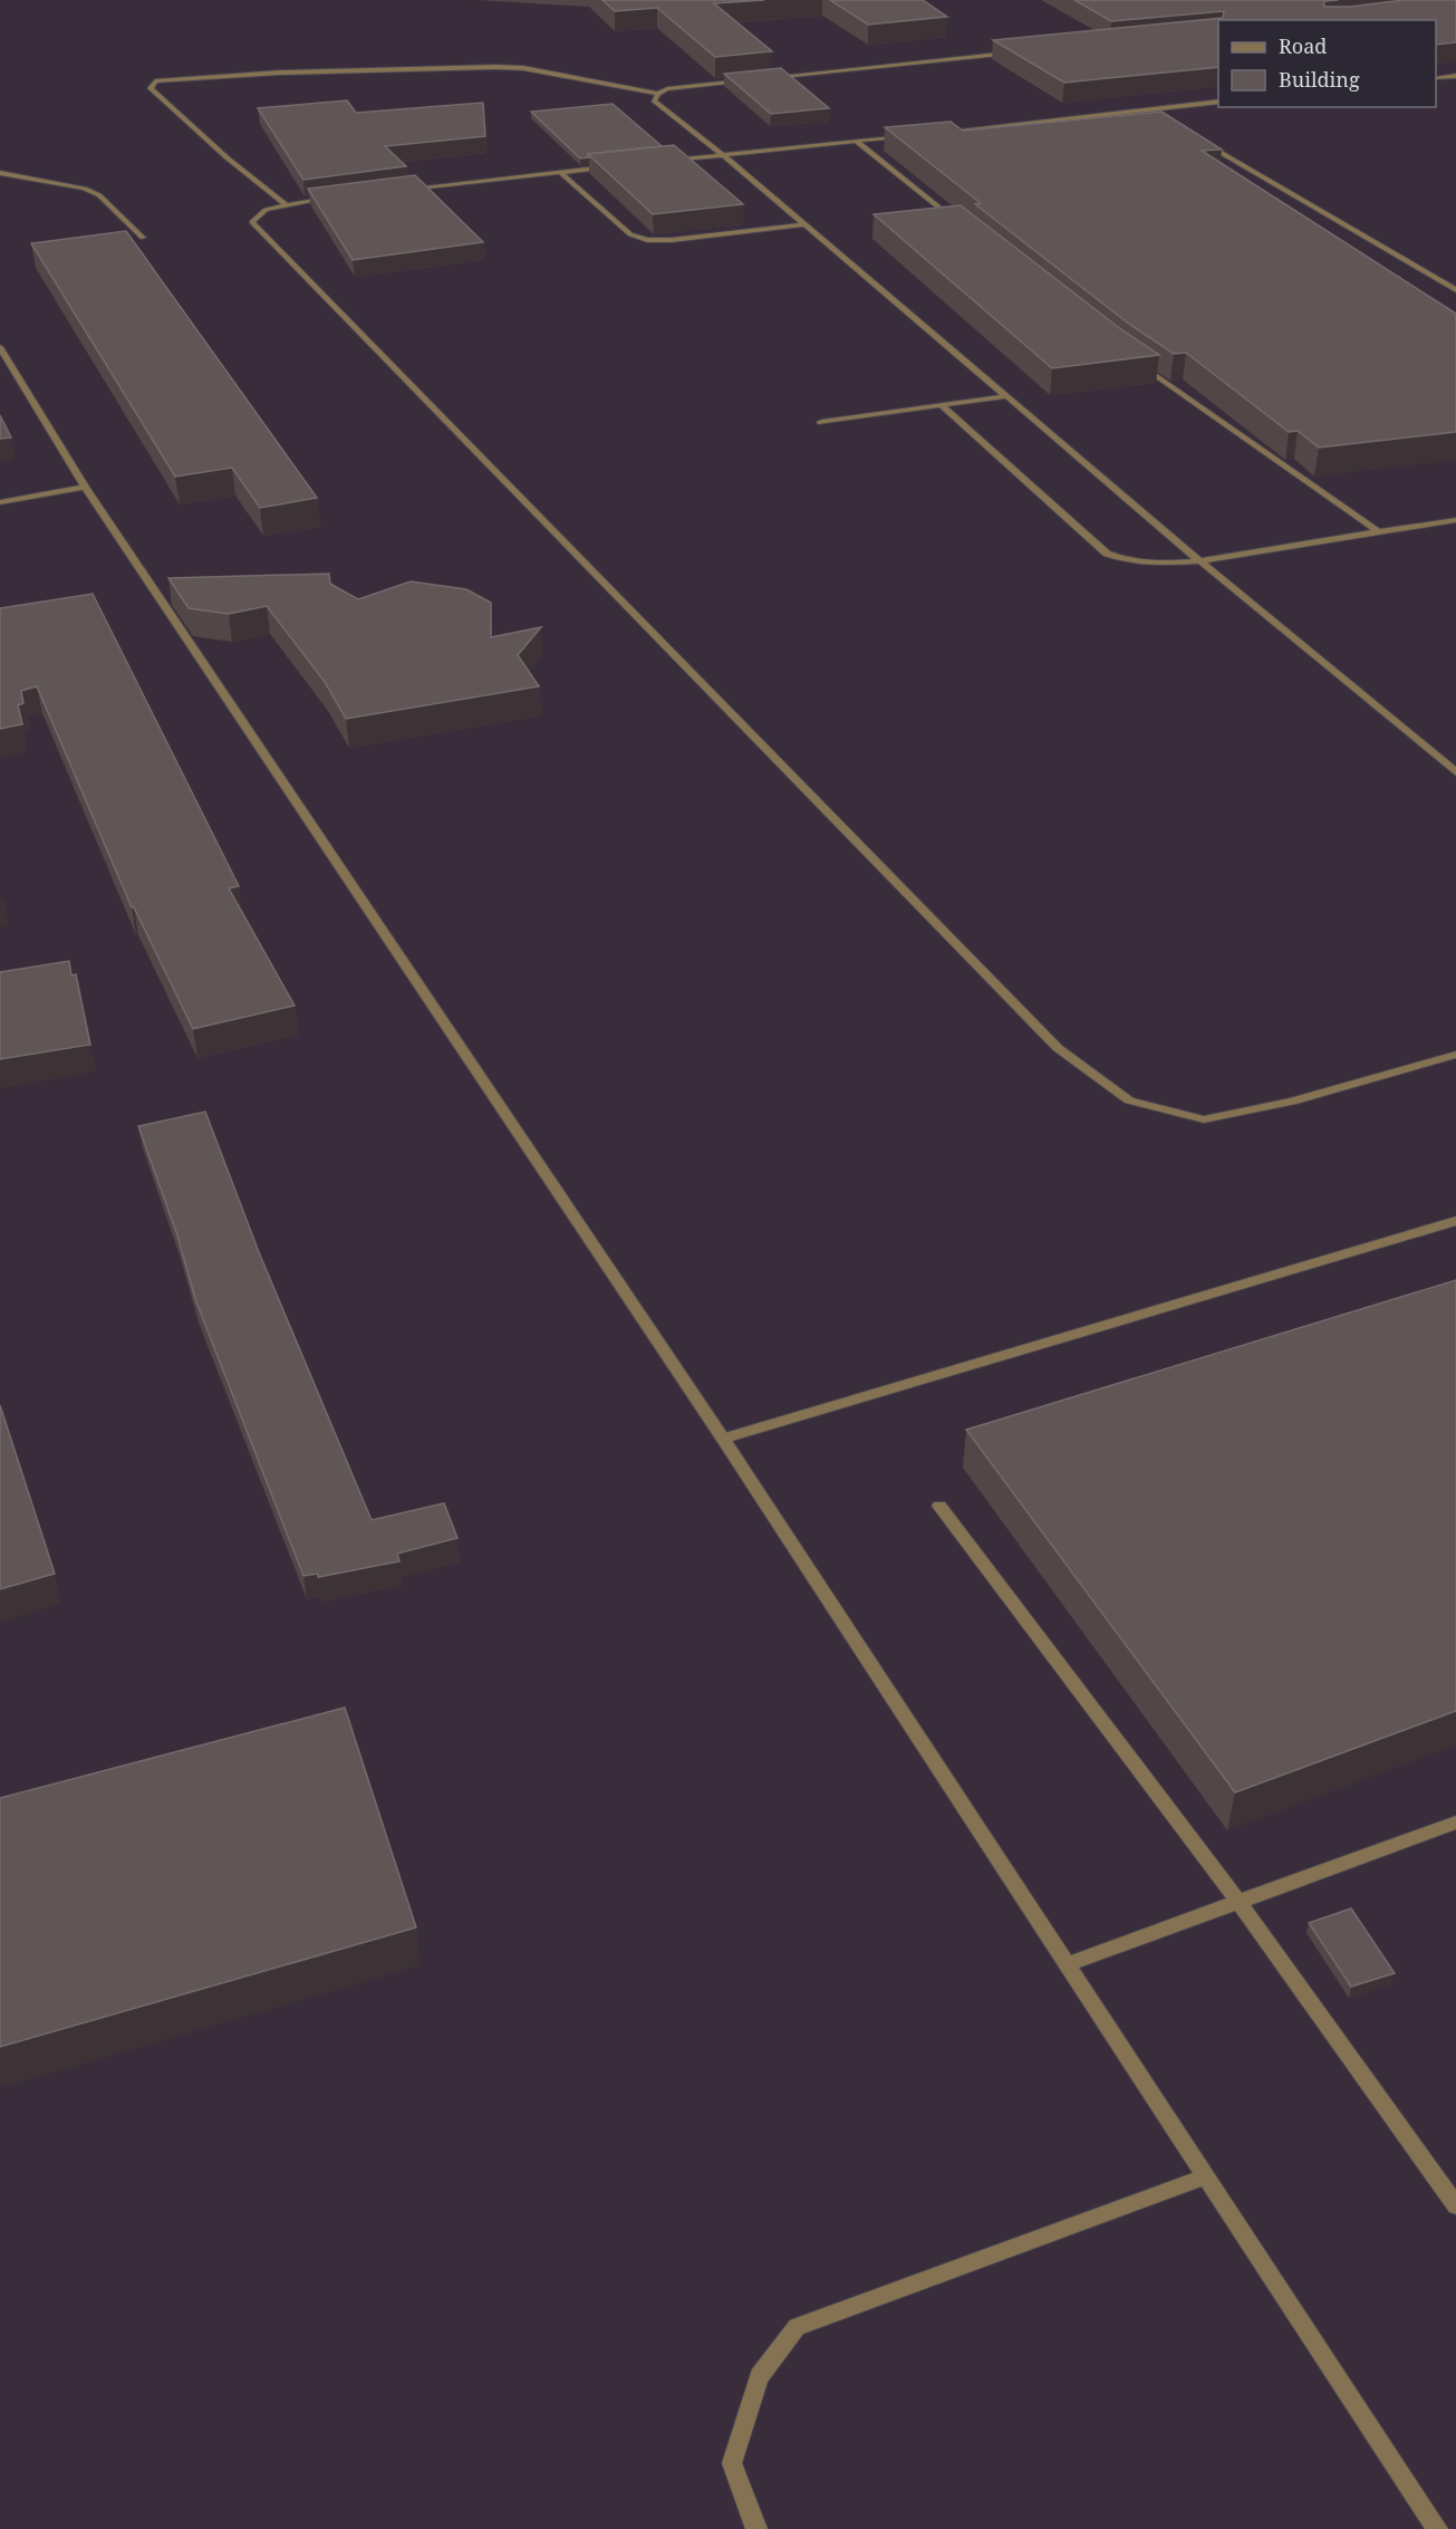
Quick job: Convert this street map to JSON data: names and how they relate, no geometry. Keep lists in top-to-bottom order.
{
  "legend": ["Road", "Building"]
}
